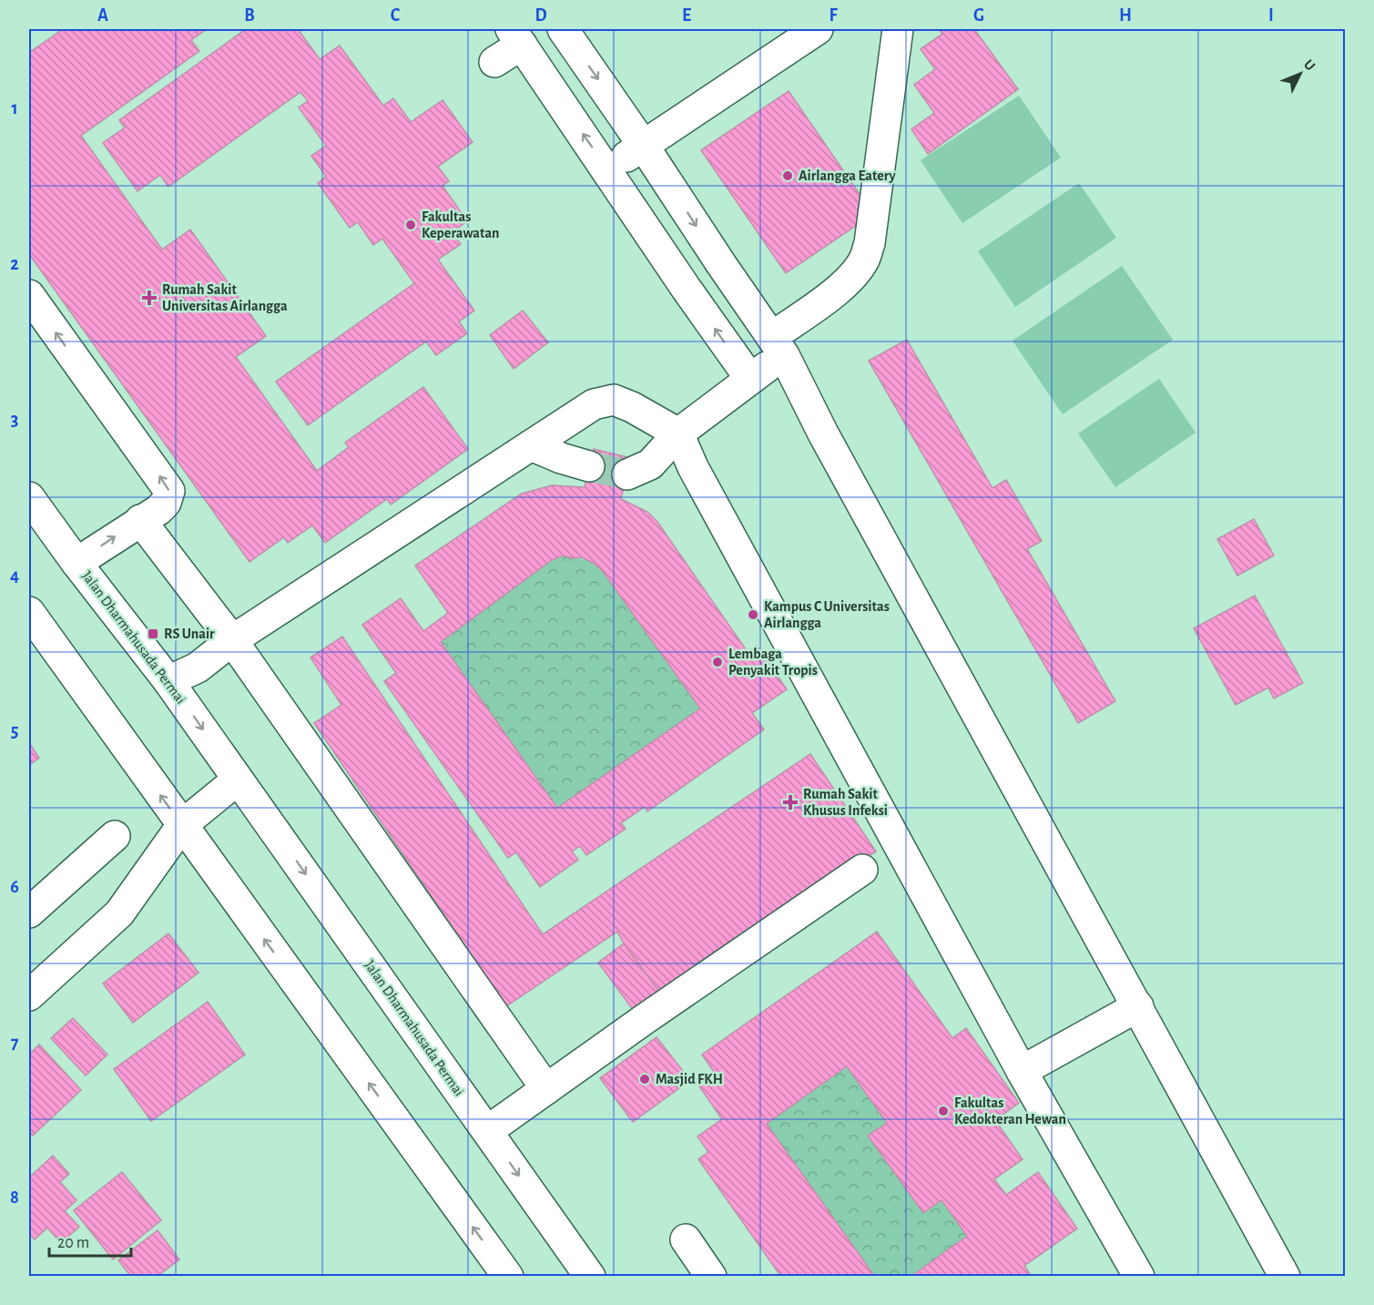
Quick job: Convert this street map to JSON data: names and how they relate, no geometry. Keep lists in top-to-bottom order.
{
  "streets": {
    "street": ["Jalan Dharmahusada Permai"]
  },
  "places": {
    "other": [
      "Airlangga Eatery",
      "Fakultas Keperawatan",
      "Kampus C Universitas Airlangga",
      "Lembaga Penyakit Tropis",
      "Masjid FKH",
      "Fakultas Kedokteran Hewan"
    ],
    "health": ["Rumah Sakit Universitas Airlangga", "Rumah Sakit Khusus Infeksi"],
    "transit": ["RS Unair"]
  },
  "scale_bar": "20 m",
  "north": "top right",
  "grid": {
    "columns": [
      "A",
      "B",
      "C",
      "D",
      "E",
      "F",
      "G",
      "H",
      "I"
    ],
    "rows": [
      "1",
      "2",
      "3",
      "4",
      "5",
      "6",
      "7",
      "8"
    ]
  }
}
